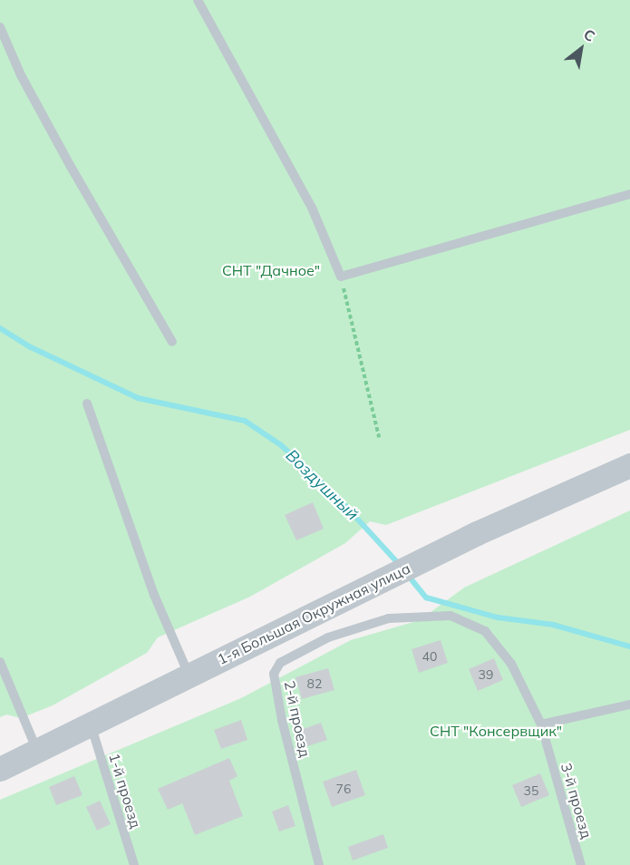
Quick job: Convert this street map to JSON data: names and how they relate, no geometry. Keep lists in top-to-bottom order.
{
  "streets": {
    "street": ["1-я Большая Окружная улица"],
    "lane": ["2-й проезд", "1-й проезд", "3-й проезд"]
  },
  "crossings": [
    ["1-я Большая Окружная улица", "1-й проезд"],
    ["2-й проезд", "3-й проезд"]
  ],
  "water": ["Воздушный"],
  "parks": ["СНТ \"Дачное\"", "СНТ \"Консервщик\""],
  "house_numbers": [
    "40",
    "39",
    "82",
    "76",
    "35"
  ],
  "north": "top right"
}
